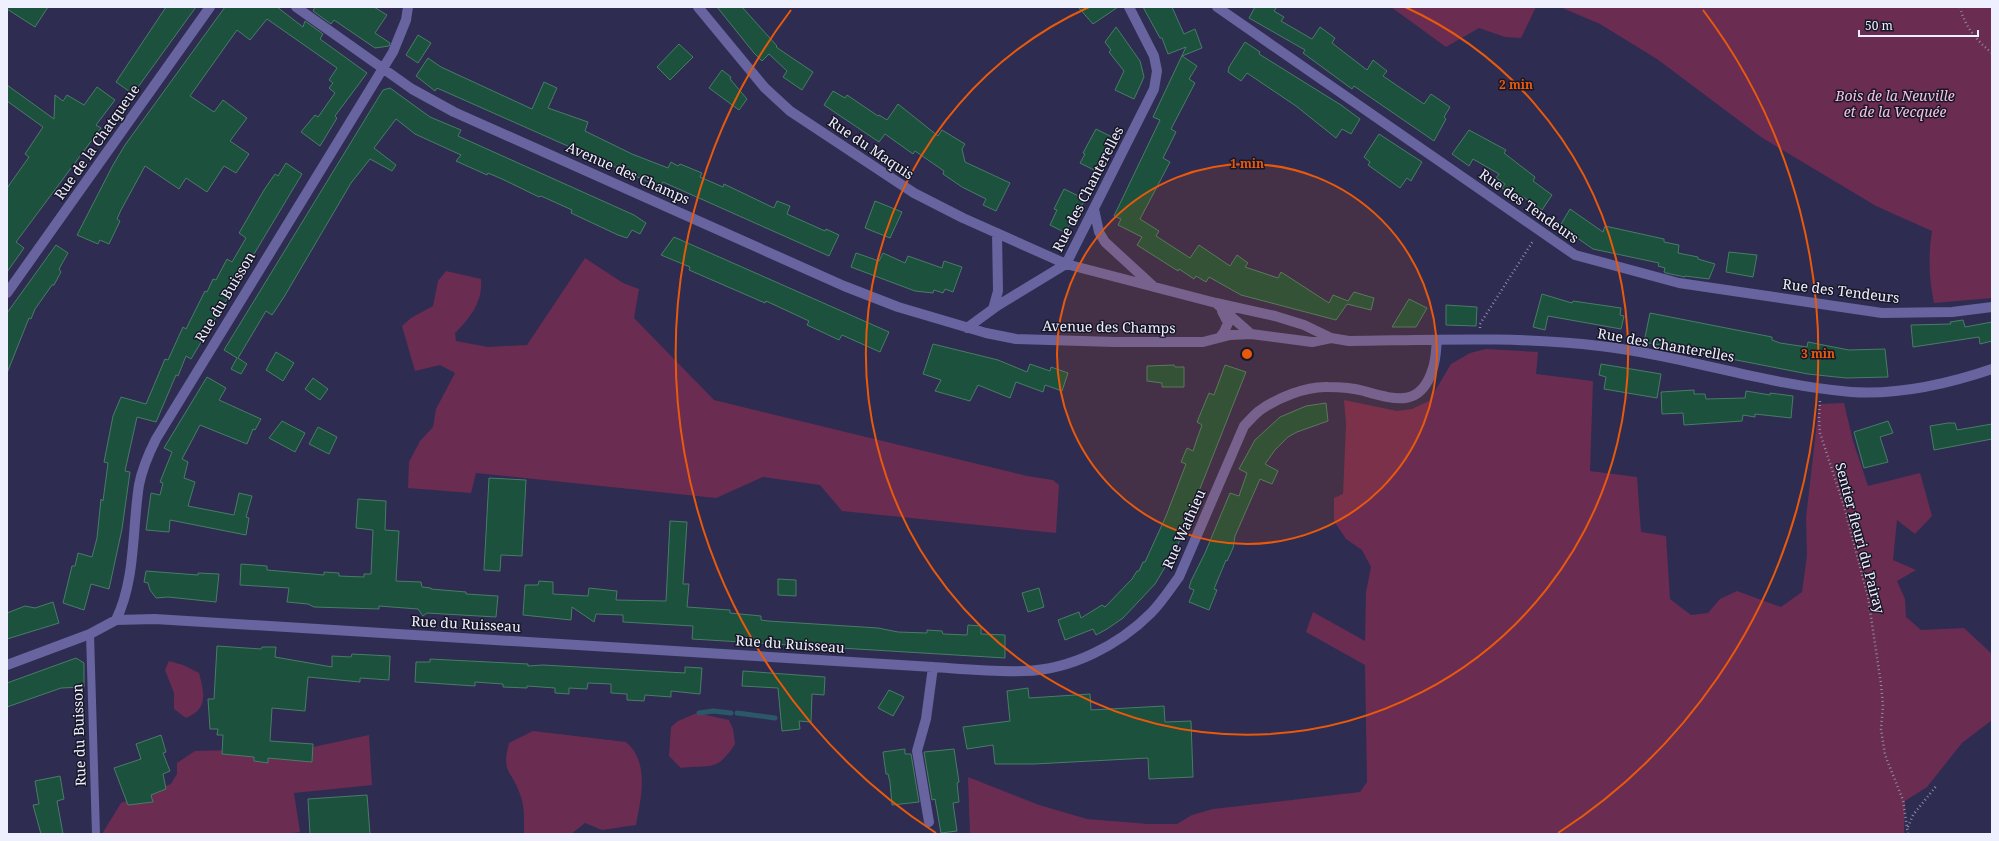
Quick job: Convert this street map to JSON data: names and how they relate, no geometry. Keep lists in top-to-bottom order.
{
  "streets": {
    "street": [
      "Rue de la Chatqueue",
      "Rue du Maquis",
      "Avenue des Champs",
      "Rue des Chanterelles",
      "Rue des Tendeurs",
      "Rue du Buisson",
      "Rue Wathieu",
      "Rue du Ruisseau"
    ],
    "path": ["Sentier fleuri du Pairay"]
  },
  "crossings": [
    ["Rue du Maquis", "Rue des Chanterelles"],
    ["Avenue des Champs", "Rue des Chanterelles"],
    ["Avenue des Champs", "Rue du Buisson"],
    ["Rue des Chanterelles", "Rue Wathieu"],
    ["Rue des Chanterelles", "Sentier fleuri du Pairay"],
    ["Rue du Buisson", "Rue du Ruisseau"],
    ["Rue Wathieu", "Rue du Ruisseau"]
  ],
  "parks": ["Bois de la Neuville et de la Vecquée"],
  "scale_bar": "50 m",
  "rings": ["2 min", "1 min", "3 min"]
}
